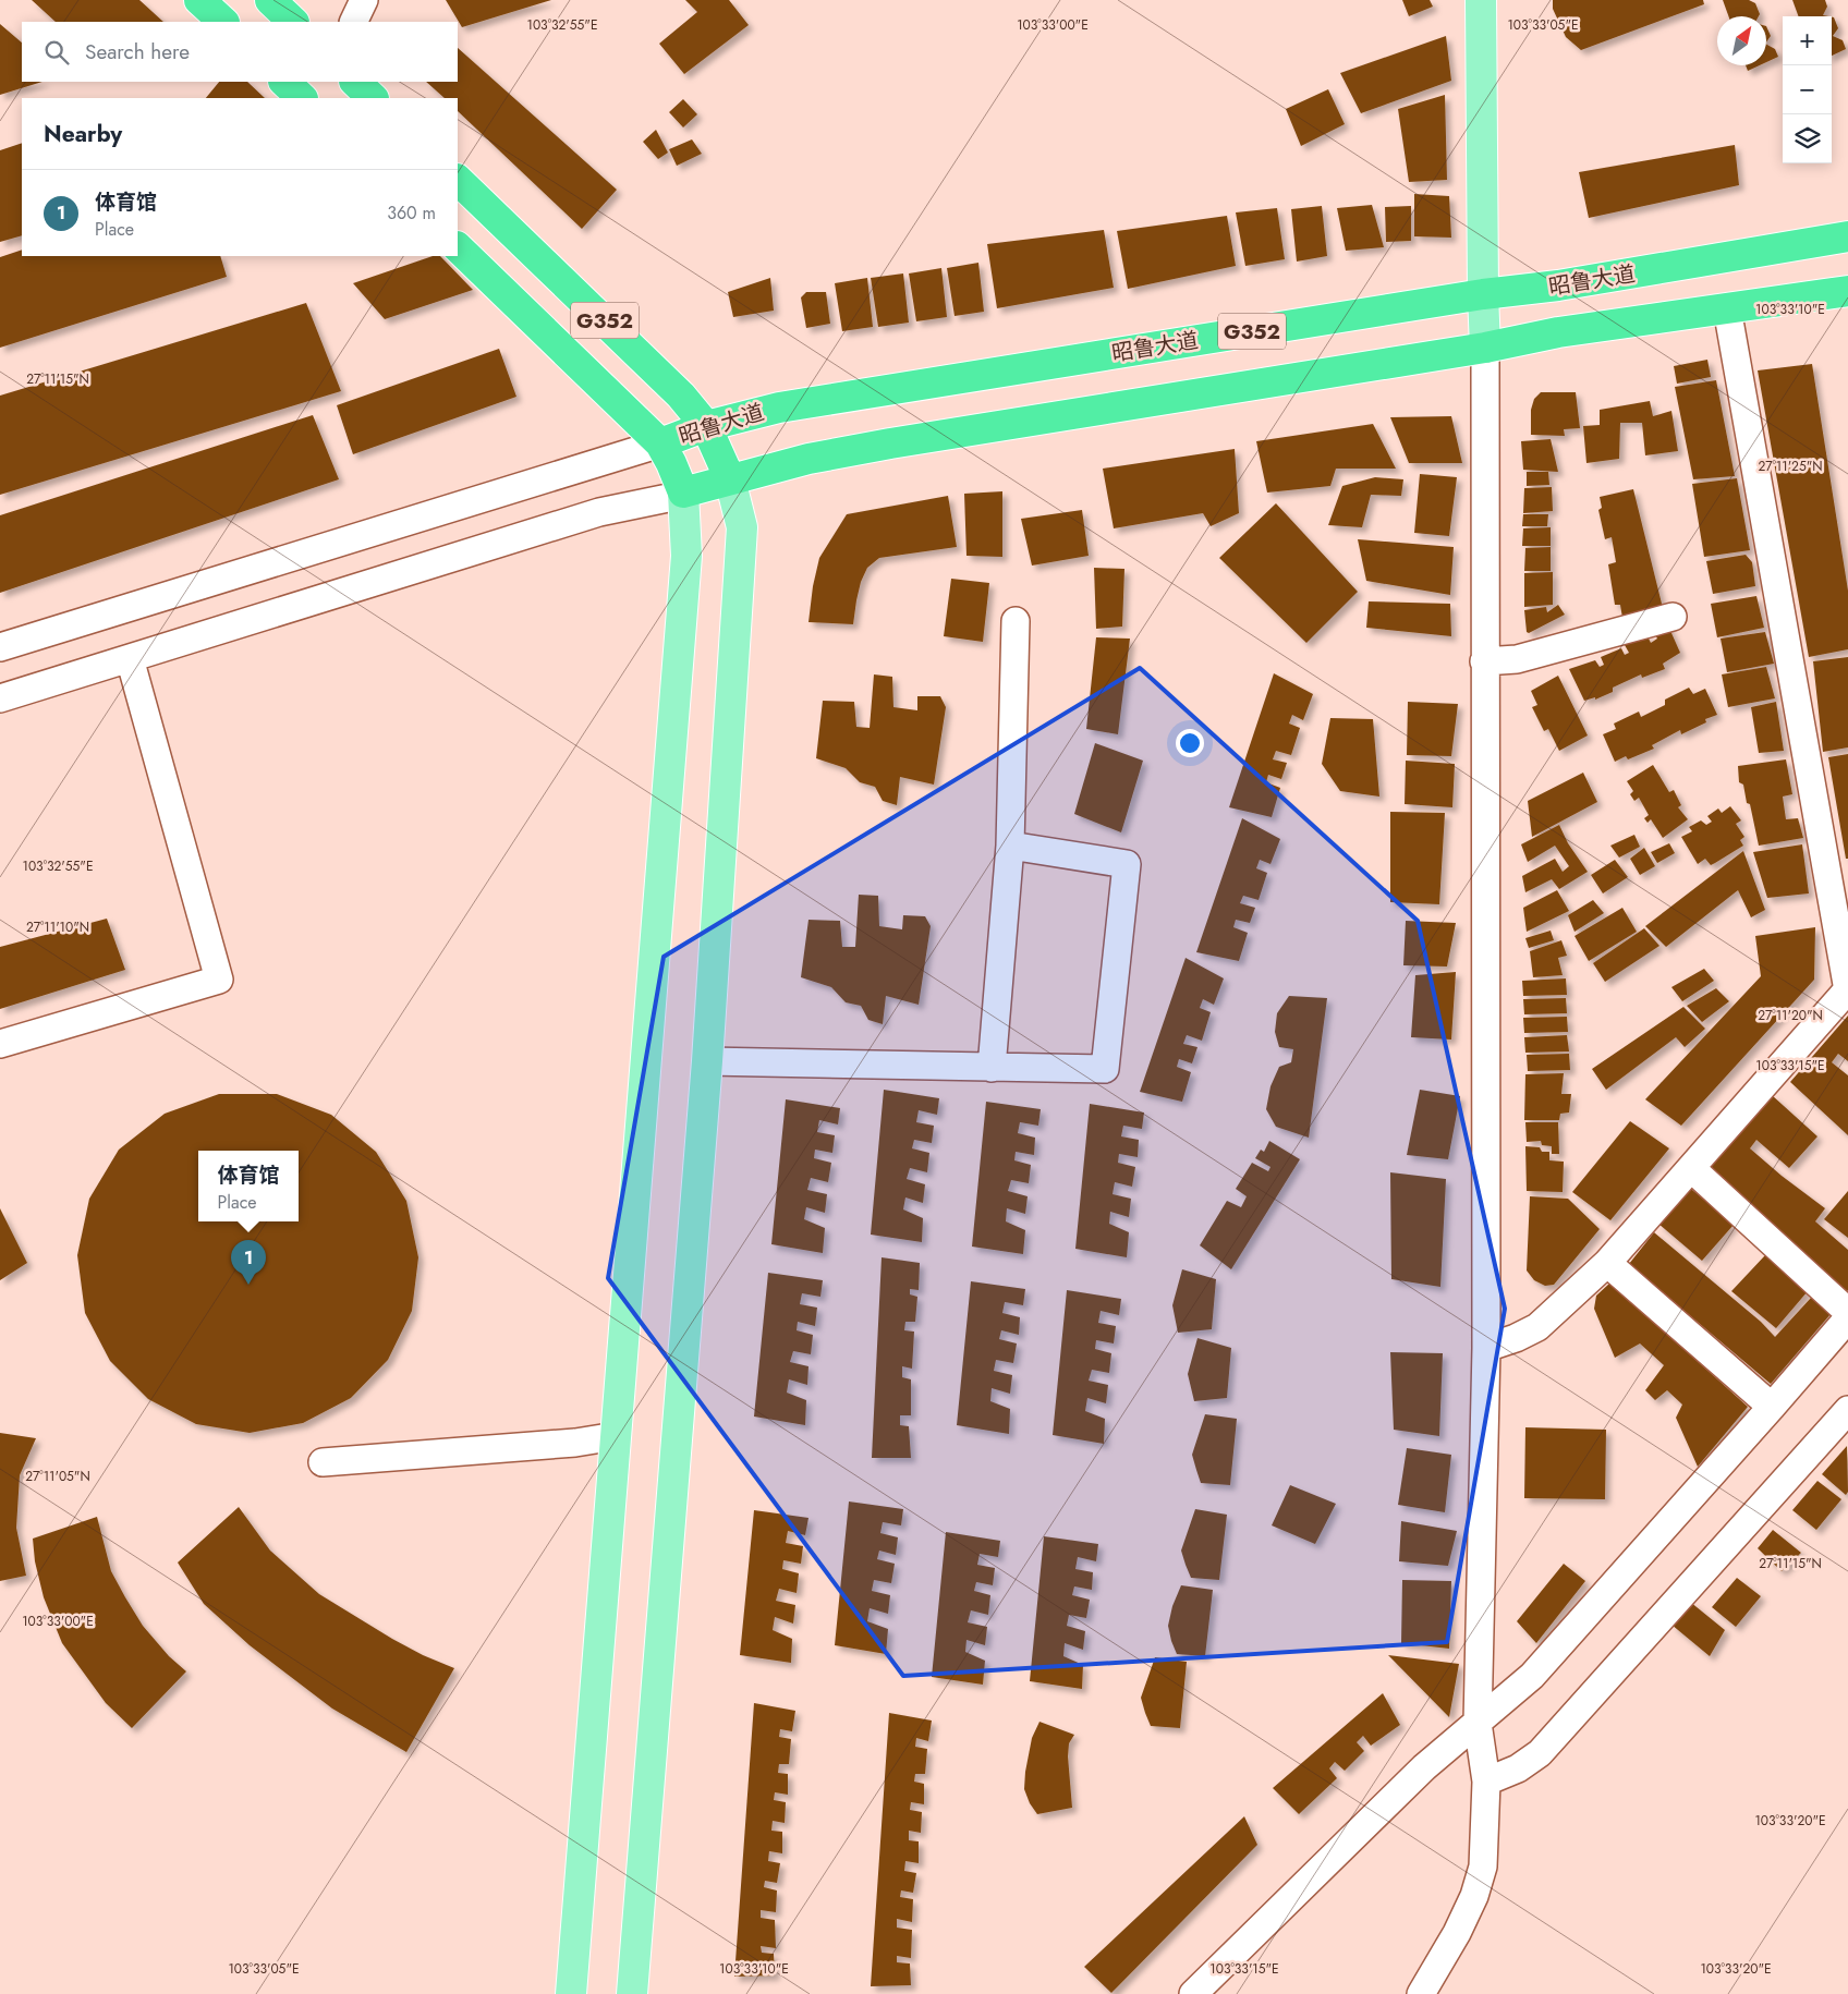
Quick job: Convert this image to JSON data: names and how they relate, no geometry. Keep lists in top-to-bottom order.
{
  "streets": {
    "highway": ["昭鲁大道", "G352"]
  },
  "crossings": [
    ["昭鲁大道", "G352"]
  ],
  "north": "top right",
  "page": {
    "map_buttons": ["+", "−"],
    "search": "Search here",
    "heading": "Nearby",
    "list": [
      {
        "mark": "1",
        "name": "体育馆",
        "note": "Place",
        "value": "360 m"
      }
    ],
    "popup": ["体育馆", "Place"],
    "pins": "1"
  },
  "coordinates": [
    "103°32'55\"E",
    "103°33'05\"E",
    "103°33'00\"E",
    "103°33'10\"E",
    "27°11'15\"N",
    "27°11'25\"N",
    "27°11'10\"N",
    "27°11'20\"N",
    "103°33'15\"E",
    "27°11'05\"N",
    "103°33'20\"E"
  ]
}
